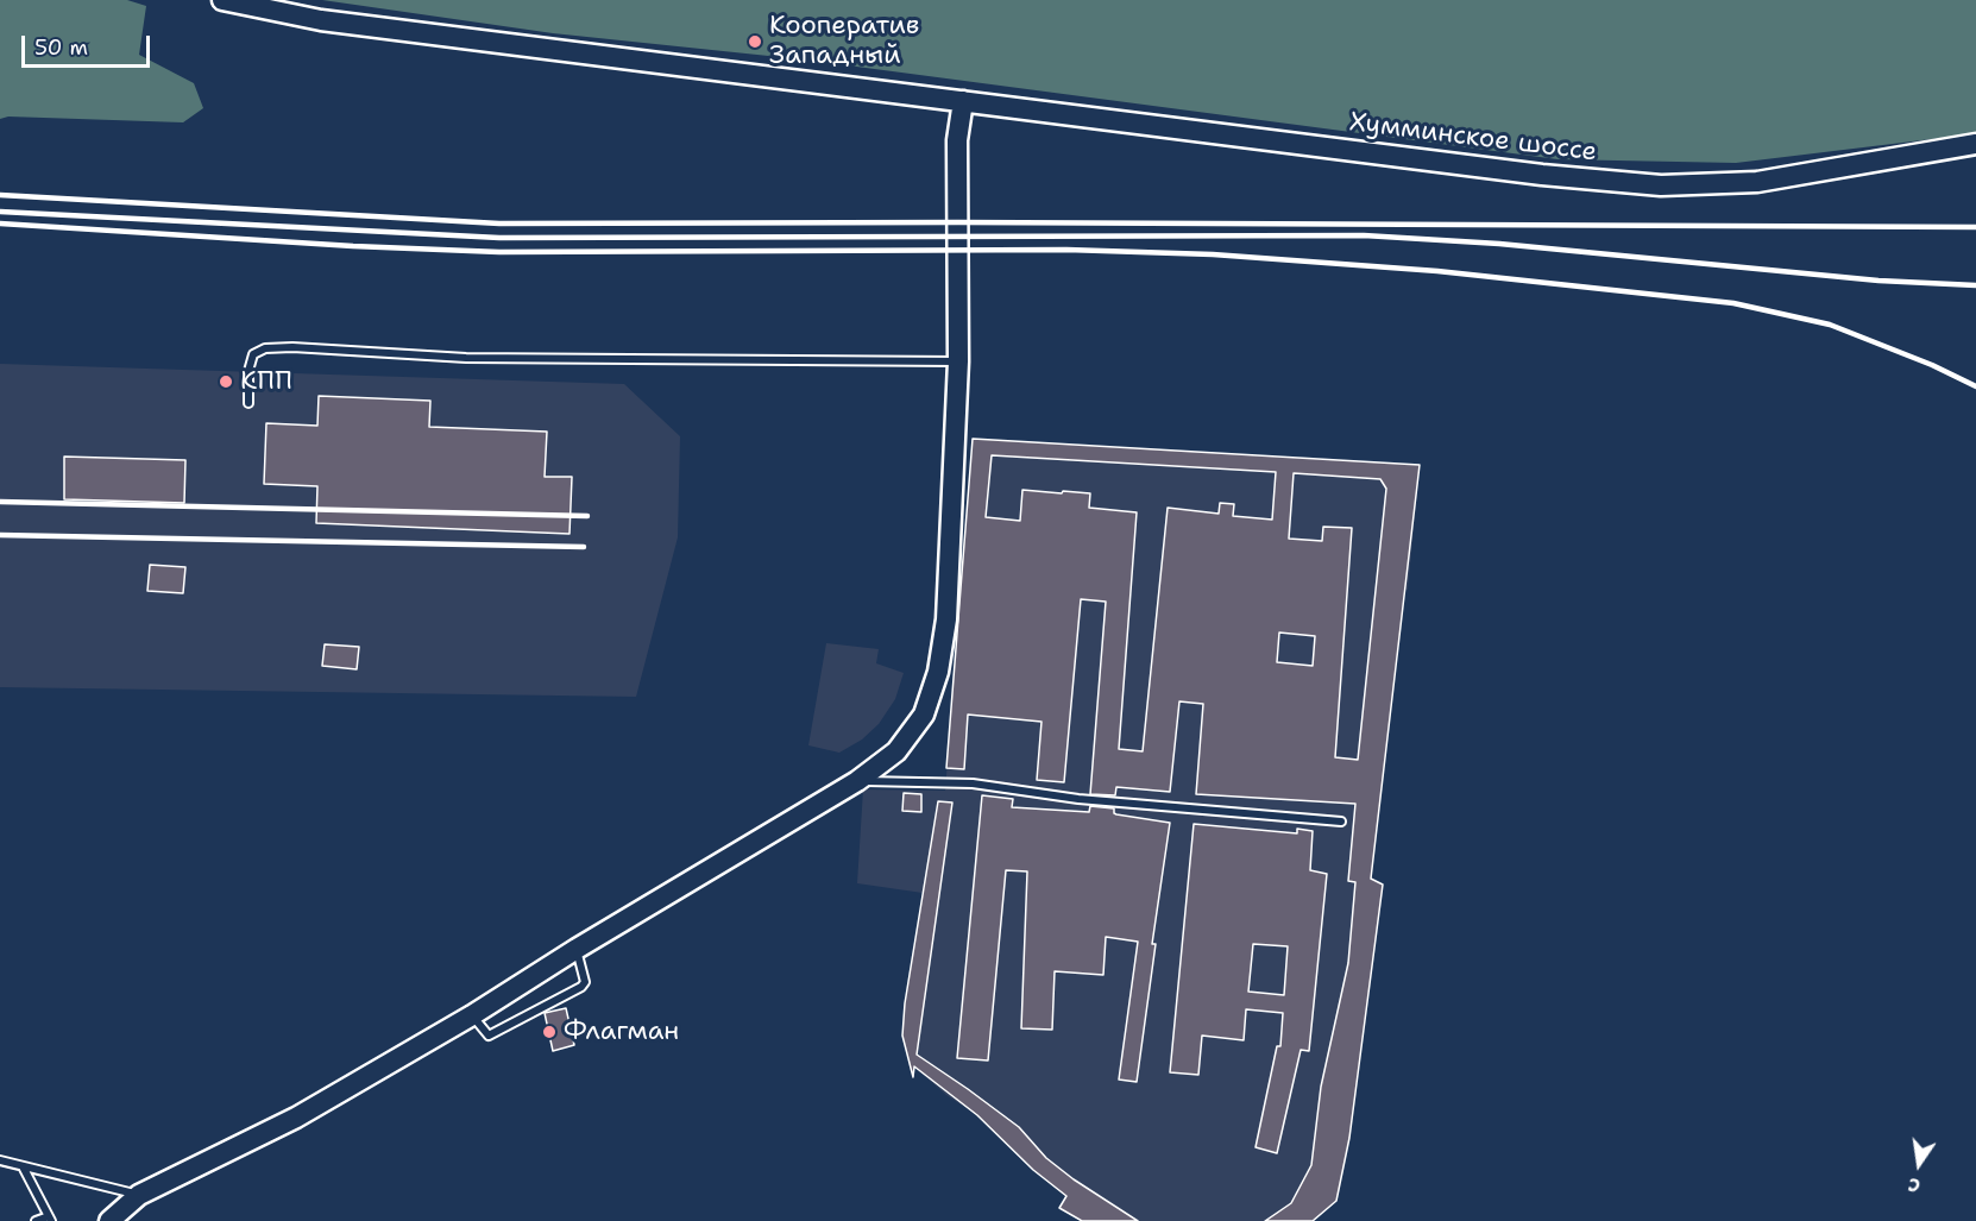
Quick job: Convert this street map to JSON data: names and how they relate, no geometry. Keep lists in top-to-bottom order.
{
  "streets": {
    "main road": ["Хумминское шоссе"]
  },
  "places": ["Кооператив Западный", "КПП", "Флагман"],
  "scale_bar": "50 m",
  "north": "bottom"
}
